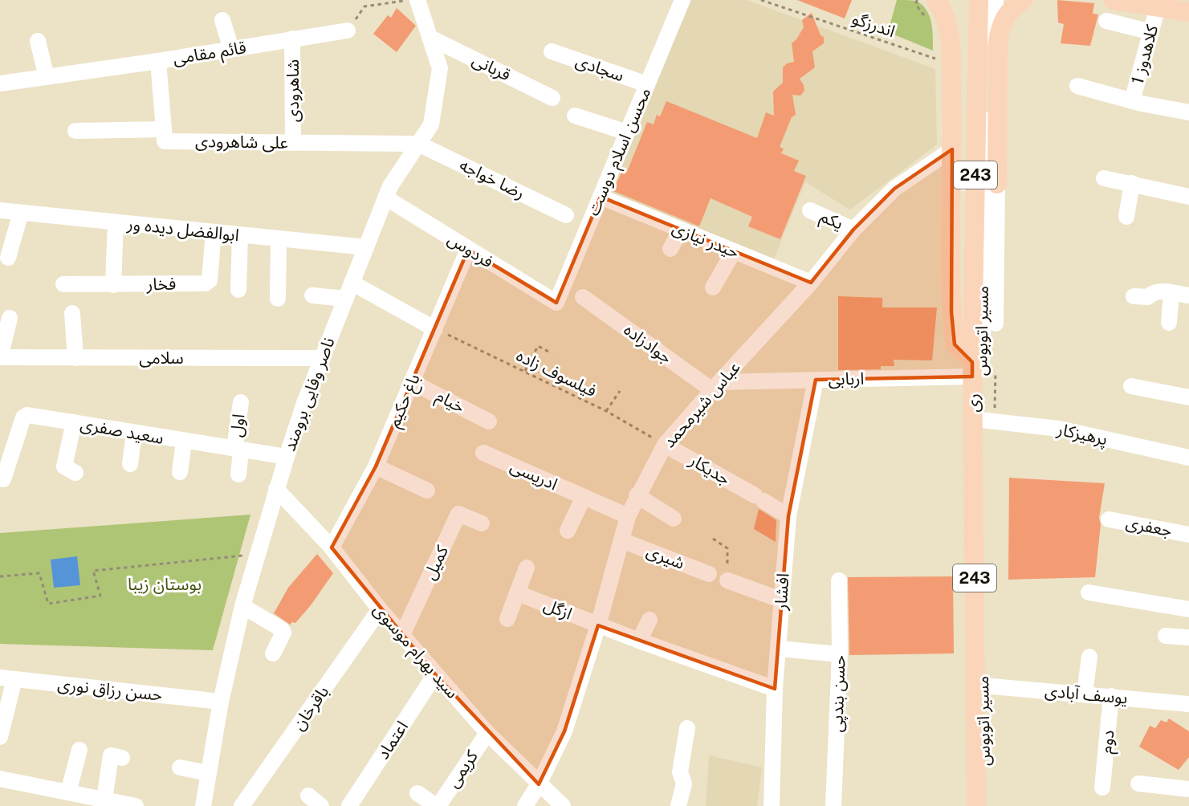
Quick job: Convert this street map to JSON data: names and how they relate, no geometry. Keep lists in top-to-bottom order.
{
  "streets": {
    "main road": ["243", "ری"],
    "street": [
      "قائم مقامی",
      "کلاهدوز 1",
      "قربانی",
      "سجادی",
      "شاهرودی",
      "علی شاهرودی",
      "محسن اسلام دوست",
      "رضا خواجه",
      "یکم",
      "ابوالفضل دیده ور",
      "حیدر نیازی",
      "فردوس",
      "فخار",
      "مسیر اتوبوس",
      "جوادزاده",
      "سلامی",
      "اربابی",
      "ناصر وفایی برومند",
      "باغ حکیم",
      "خیام",
      "عباس شیرمحمد",
      "اول",
      "سعید صفری",
      "پرهیزکار",
      "جدیکار",
      "ادریسی",
      "جعفری",
      "شیری",
      "کمیل",
      "افشار",
      "ازگل",
      "سید بهرام موسوی",
      "حسن رزاق نوری",
      "حسن بندپی",
      "یوسف آبادی",
      "باقرخان",
      "اعتماد",
      "دوم",
      "کریمی"
    ],
    "path": ["اندرزگو", "فیلسوف زاده"]
  },
  "crossings": [
    ["قائم مقامی", "شاهرودی"],
    ["قربانی", "ناصر وفایی برومند"],
    ["سجادی", "محسن اسلام دوست"],
    ["شاهرودی", "علی شاهرودی"],
    ["علی شاهرودی", "رضا خواجه"],
    ["علی شاهرودی", "ناصر وفایی برومند"],
    ["محسن اسلام دوست", "حیدر نیازی"],
    ["محسن اسلام دوست", "فردوس"],
    ["رضا خواجه", "ناصر وفایی برومند"],
    ["یکم", "عباس شیرمحمد"],
    ["ابوالفضل دیده ور", "فخار"],
    ["ابوالفضل دیده ور", "ناصر وفایی برومند"],
    ["حیدر نیازی", "عباس شیرمحمد"],
    ["فردوس", "ناصر وفایی برومند"],
    ["فردوس", "باغ حکیم"],
    ["مسیر اتوبوس", "ری"],
    ["مسیر اتوبوس", "پرهیزکار"],
    ["مسیر اتوبوس", "یوسف آبادی"],
    ["جوادزاده", "اربابی"],
    ["جوادزاده", "عباس شیرمحمد"],
    ["سلامی", "ناصر وفایی برومند"],
    ["فیلسوف زاده", "باغ حکیم"],
    ["فیلسوف زاده", "عباس شیرمحمد"],
    ["فیلسوف زاده", "جدیکار"],
    ["اربابی", "ری"],
    ["اربابی", "عباس شیرمحمد"],
    ["اربابی", "افشار"],
    ["ناصر وفایی برومند", "سعید صفری"],
    ["ناصر وفایی برومند", "سید بهرام موسوی"],
    ["ناصر وفایی برومند", "حسن رزاق نوری"],
    ["باغ حکیم", "خیام"],
    ["باغ حکیم", "سید بهرام موسوی"],
    ["ری", "پرهیزکار"],
    ["عباس شیرمحمد", "جدیکار"],
    ["عباس شیرمحمد", "ادریسی"],
    ["عباس شیرمحمد", "شیری"],
    ["عباس شیرمحمد", "ازگل"],
    ["عباس شیرمحمد", "سید بهرام موسوی"],
    ["اول", "سعید صفری"],
    ["جدیکار", "افشار"],
    ["کمیل", "سید بهرام موسوی"],
    ["افشار", "ازگل"],
    ["سید بهرام موسوی", "باقرخان"],
    ["سید بهرام موسوی", "اعتماد"],
    ["سید بهرام موسوی", "کریمی"],
    ["یوسف آبادی", "دوم"]
  ],
  "parks": ["بوستان زیبا"]
}
